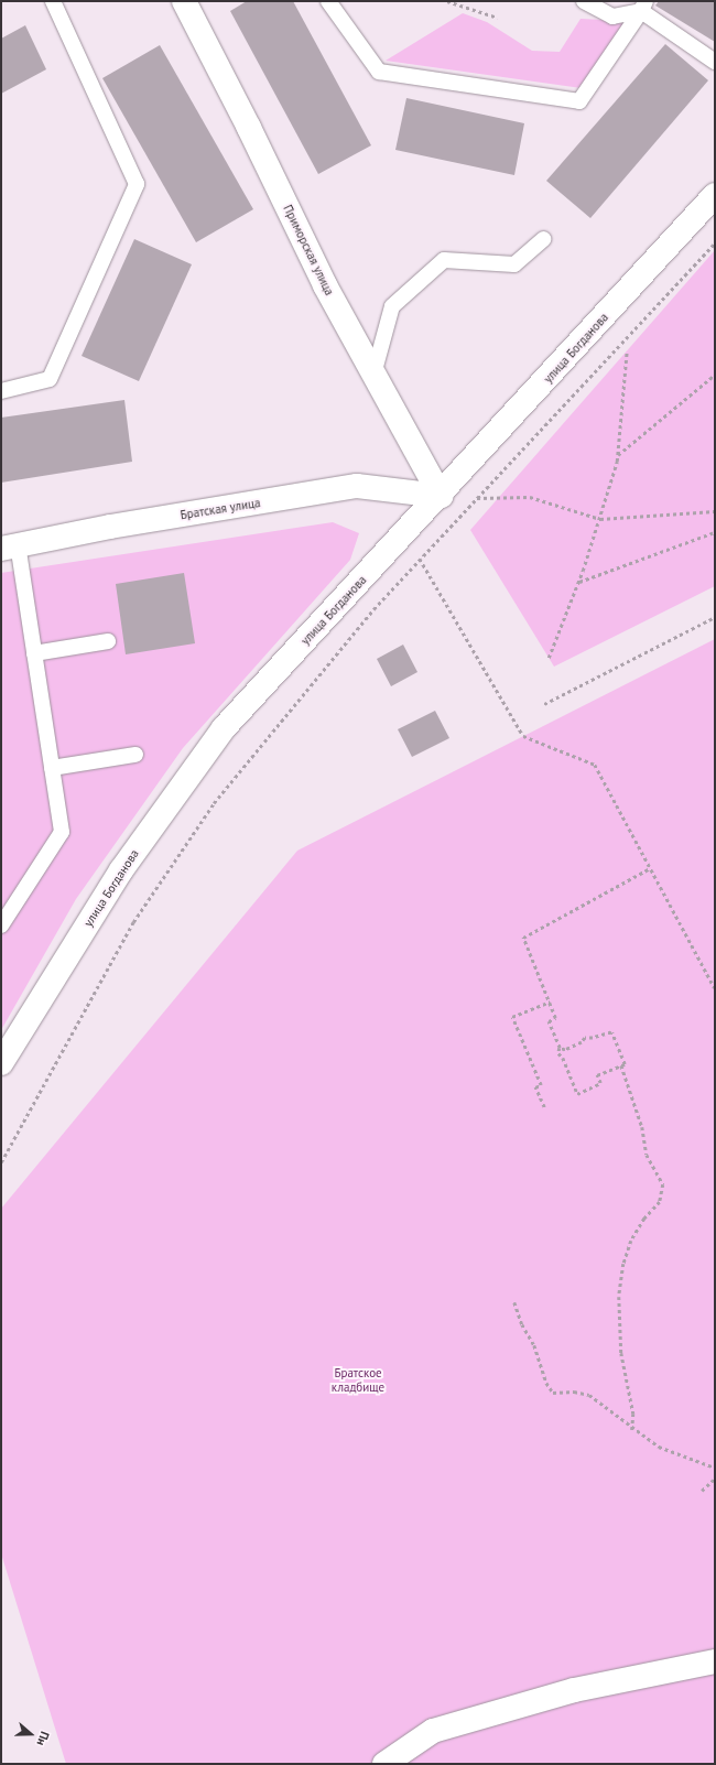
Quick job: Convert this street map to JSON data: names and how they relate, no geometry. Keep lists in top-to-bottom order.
{
  "streets": {
    "street": ["Приморская улица", "улица Богданова", "Братская улица"]
  },
  "crossings": [
    ["Приморская улица", "улица Богданова"],
    ["Приморская улица", "Братская улица"],
    ["улица Богданова", "Братская улица"]
  ],
  "parks": ["Братское кладбище"],
  "north": "right"
}
